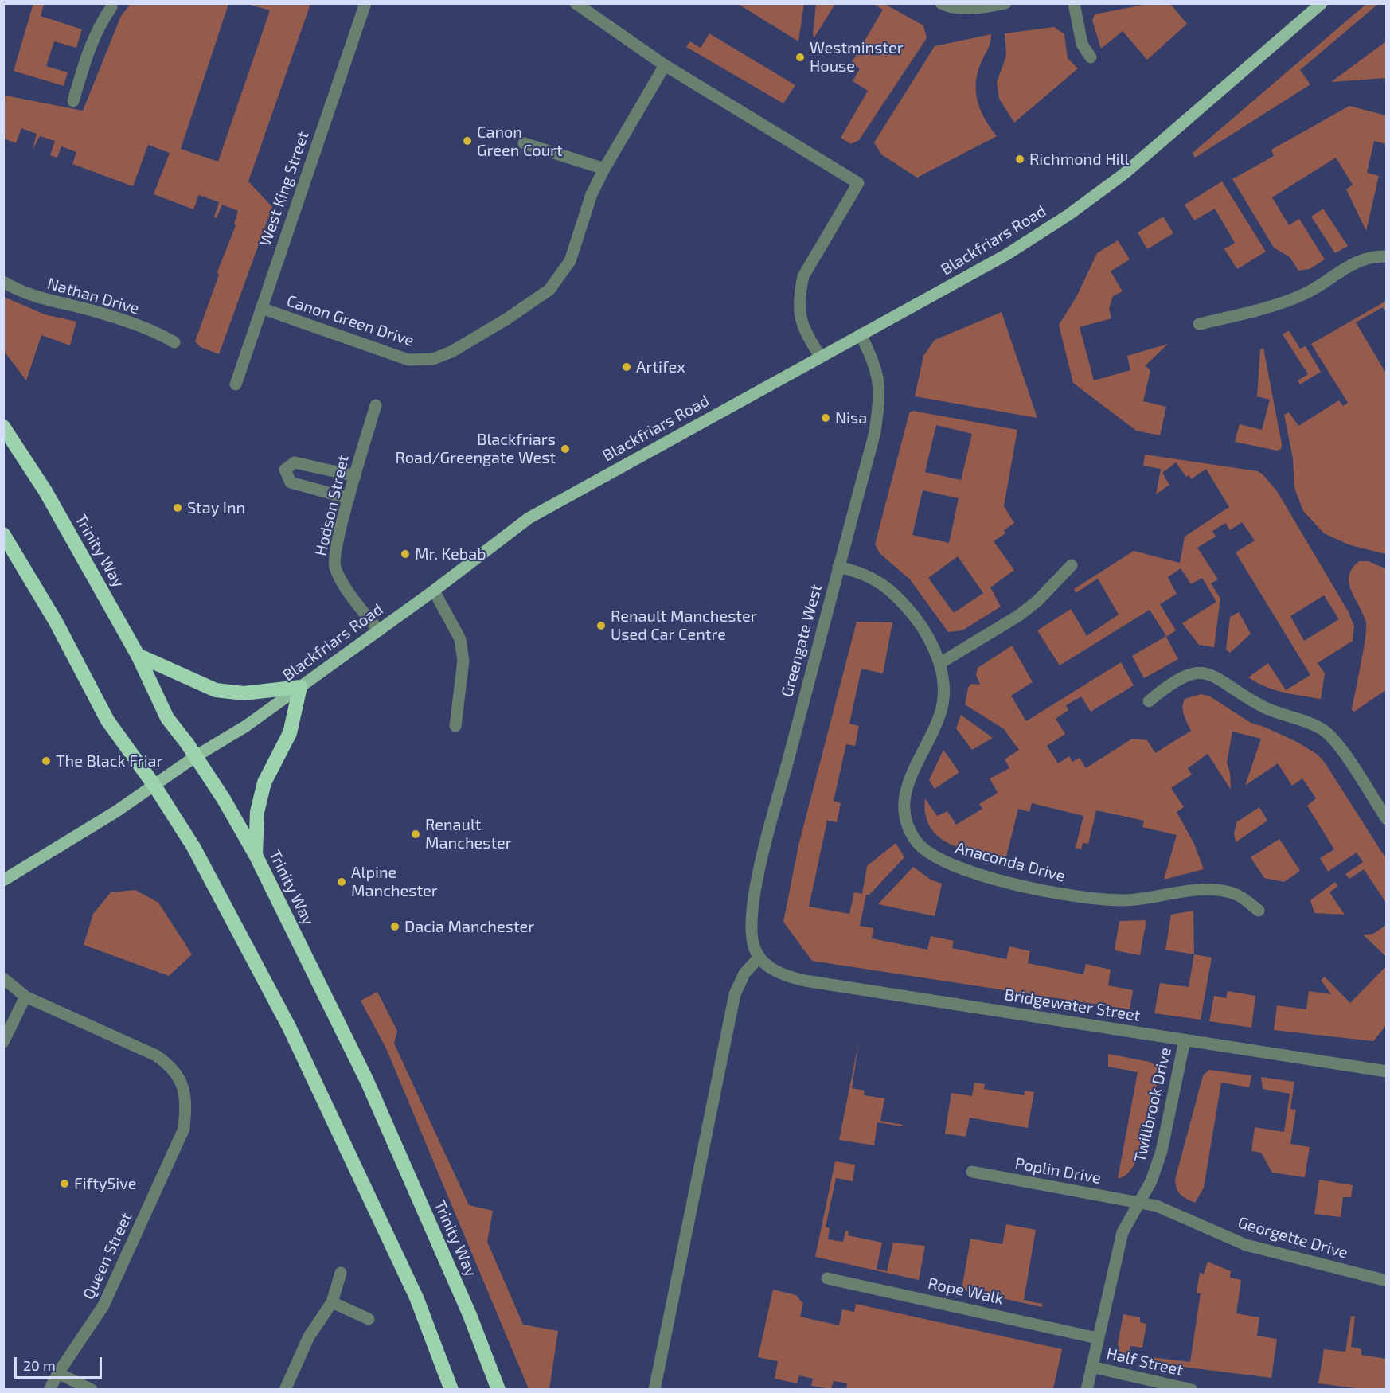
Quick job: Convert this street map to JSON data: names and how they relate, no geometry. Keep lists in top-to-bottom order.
{
  "streets": {
    "highway": ["Trinity Way"],
    "main road": ["Blackfriars Road"],
    "street": [
      "West King Street",
      "Nathan Drive",
      "Canon Green Drive",
      "Hodson Street",
      "Greengate West",
      "Anaconda Drive",
      "Bridgewater Street",
      "Twillbrook Drive",
      "Poplin Drive",
      "Georgette Drive",
      "Queen Street",
      "Rope Walk",
      "Half Street"
    ]
  },
  "crossings": [
    ["West King Street", "Canon Green Drive"],
    ["Blackfriars Road", "Hodson Street"],
    ["Blackfriars Road", "Trinity Way"],
    ["Blackfriars Road", "Greengate West"],
    ["Greengate West", "Anaconda Drive"],
    ["Greengate West", "Bridgewater Street"],
    ["Bridgewater Street", "Twillbrook Drive"],
    ["Twillbrook Drive", "Poplin Drive"],
    ["Twillbrook Drive", "Georgette Drive"],
    ["Twillbrook Drive", "Rope Walk"],
    ["Twillbrook Drive", "Half Street"],
    ["Poplin Drive", "Georgette Drive"]
  ],
  "places": [
    "Westminster House",
    "Canon Green Court",
    "Richmond Hill",
    "Artifex",
    "Nisa",
    "Blackfriars Road/Greengate West",
    "Stay Inn",
    "Mr. Kebab",
    "Renault Manchester Used Car Centre",
    "The Black Friar",
    "Renault Manchester",
    "Alpine Manchester",
    "Dacia Manchester",
    "Fifty5ive"
  ],
  "scale_bar": "20 m"
}
